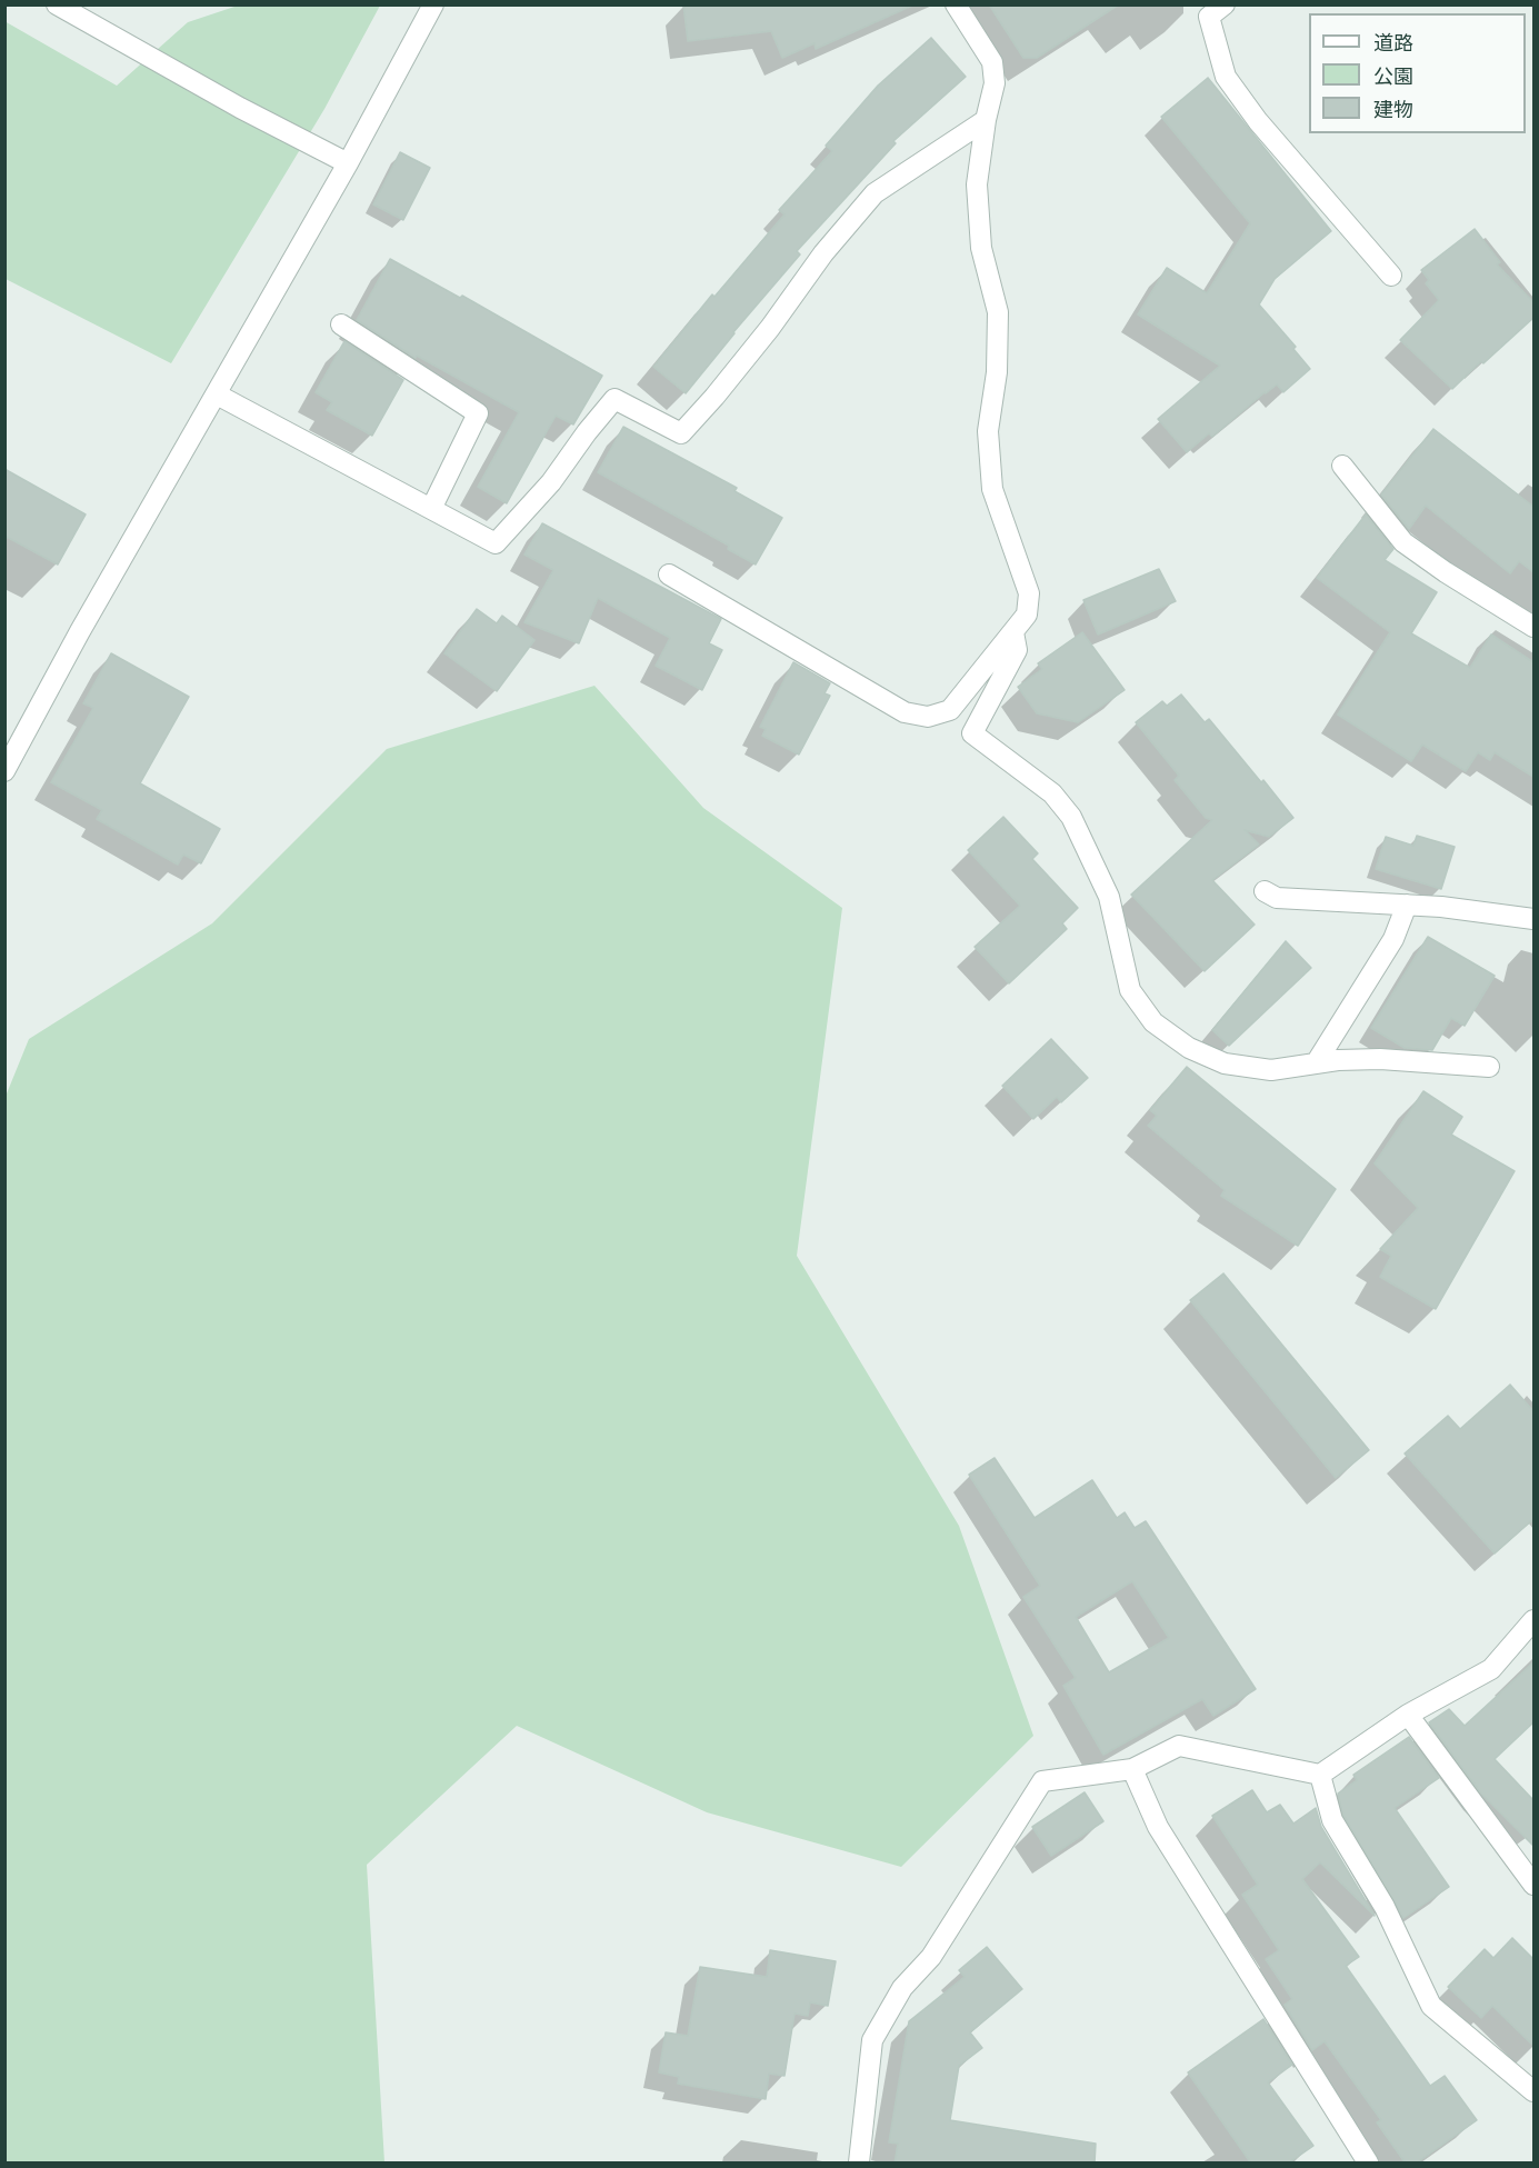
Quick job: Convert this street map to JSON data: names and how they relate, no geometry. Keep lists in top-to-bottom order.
{
  "legend": ["道路", "公園", "建物"]
}
